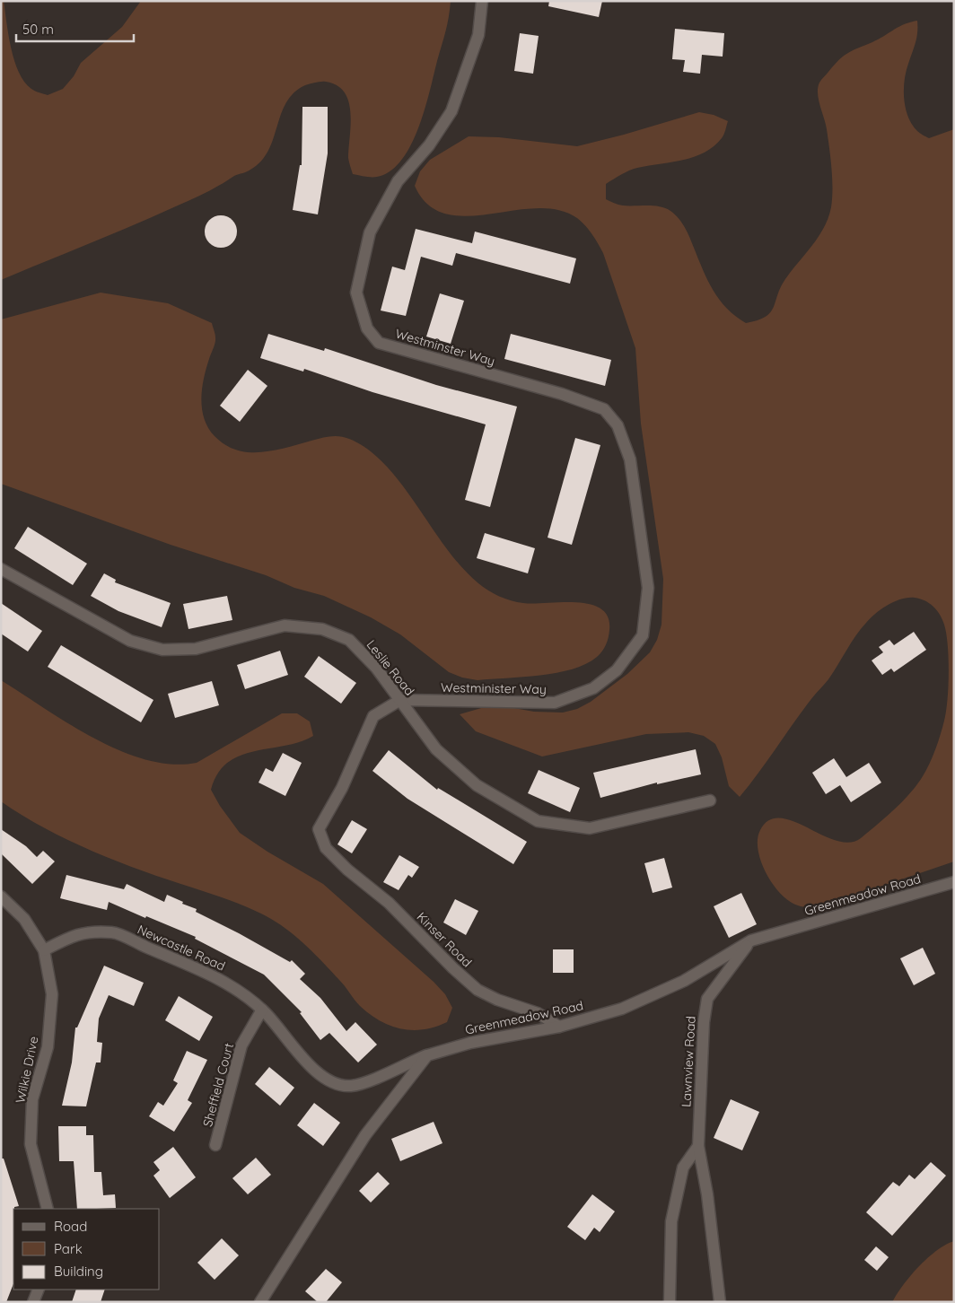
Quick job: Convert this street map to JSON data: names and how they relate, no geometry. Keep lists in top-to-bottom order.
{
  "streets": {
    "street": [
      "Westminster Way",
      "Leslie Road",
      "Westminister Way",
      "Greenmeadow Road",
      "Kinser Road",
      "Newcastle Road",
      "Lawnview Road",
      "Wilkie Drive",
      "Sheffield Court"
    ]
  },
  "crossings": [
    ["Westminster Way", "Westminister Way"],
    ["Leslie Road", "Westminister Way"],
    ["Leslie Road", "Kinser Road"],
    ["Westminister Way", "Kinser Road"],
    ["Greenmeadow Road", "Kinser Road"],
    ["Greenmeadow Road", "Newcastle Road"],
    ["Greenmeadow Road", "Lawnview Road"],
    ["Newcastle Road", "Wilkie Drive"],
    ["Newcastle Road", "Sheffield Court"]
  ],
  "legend": ["Road", "Park", "Building"],
  "scale_bar": "50 m"
}
